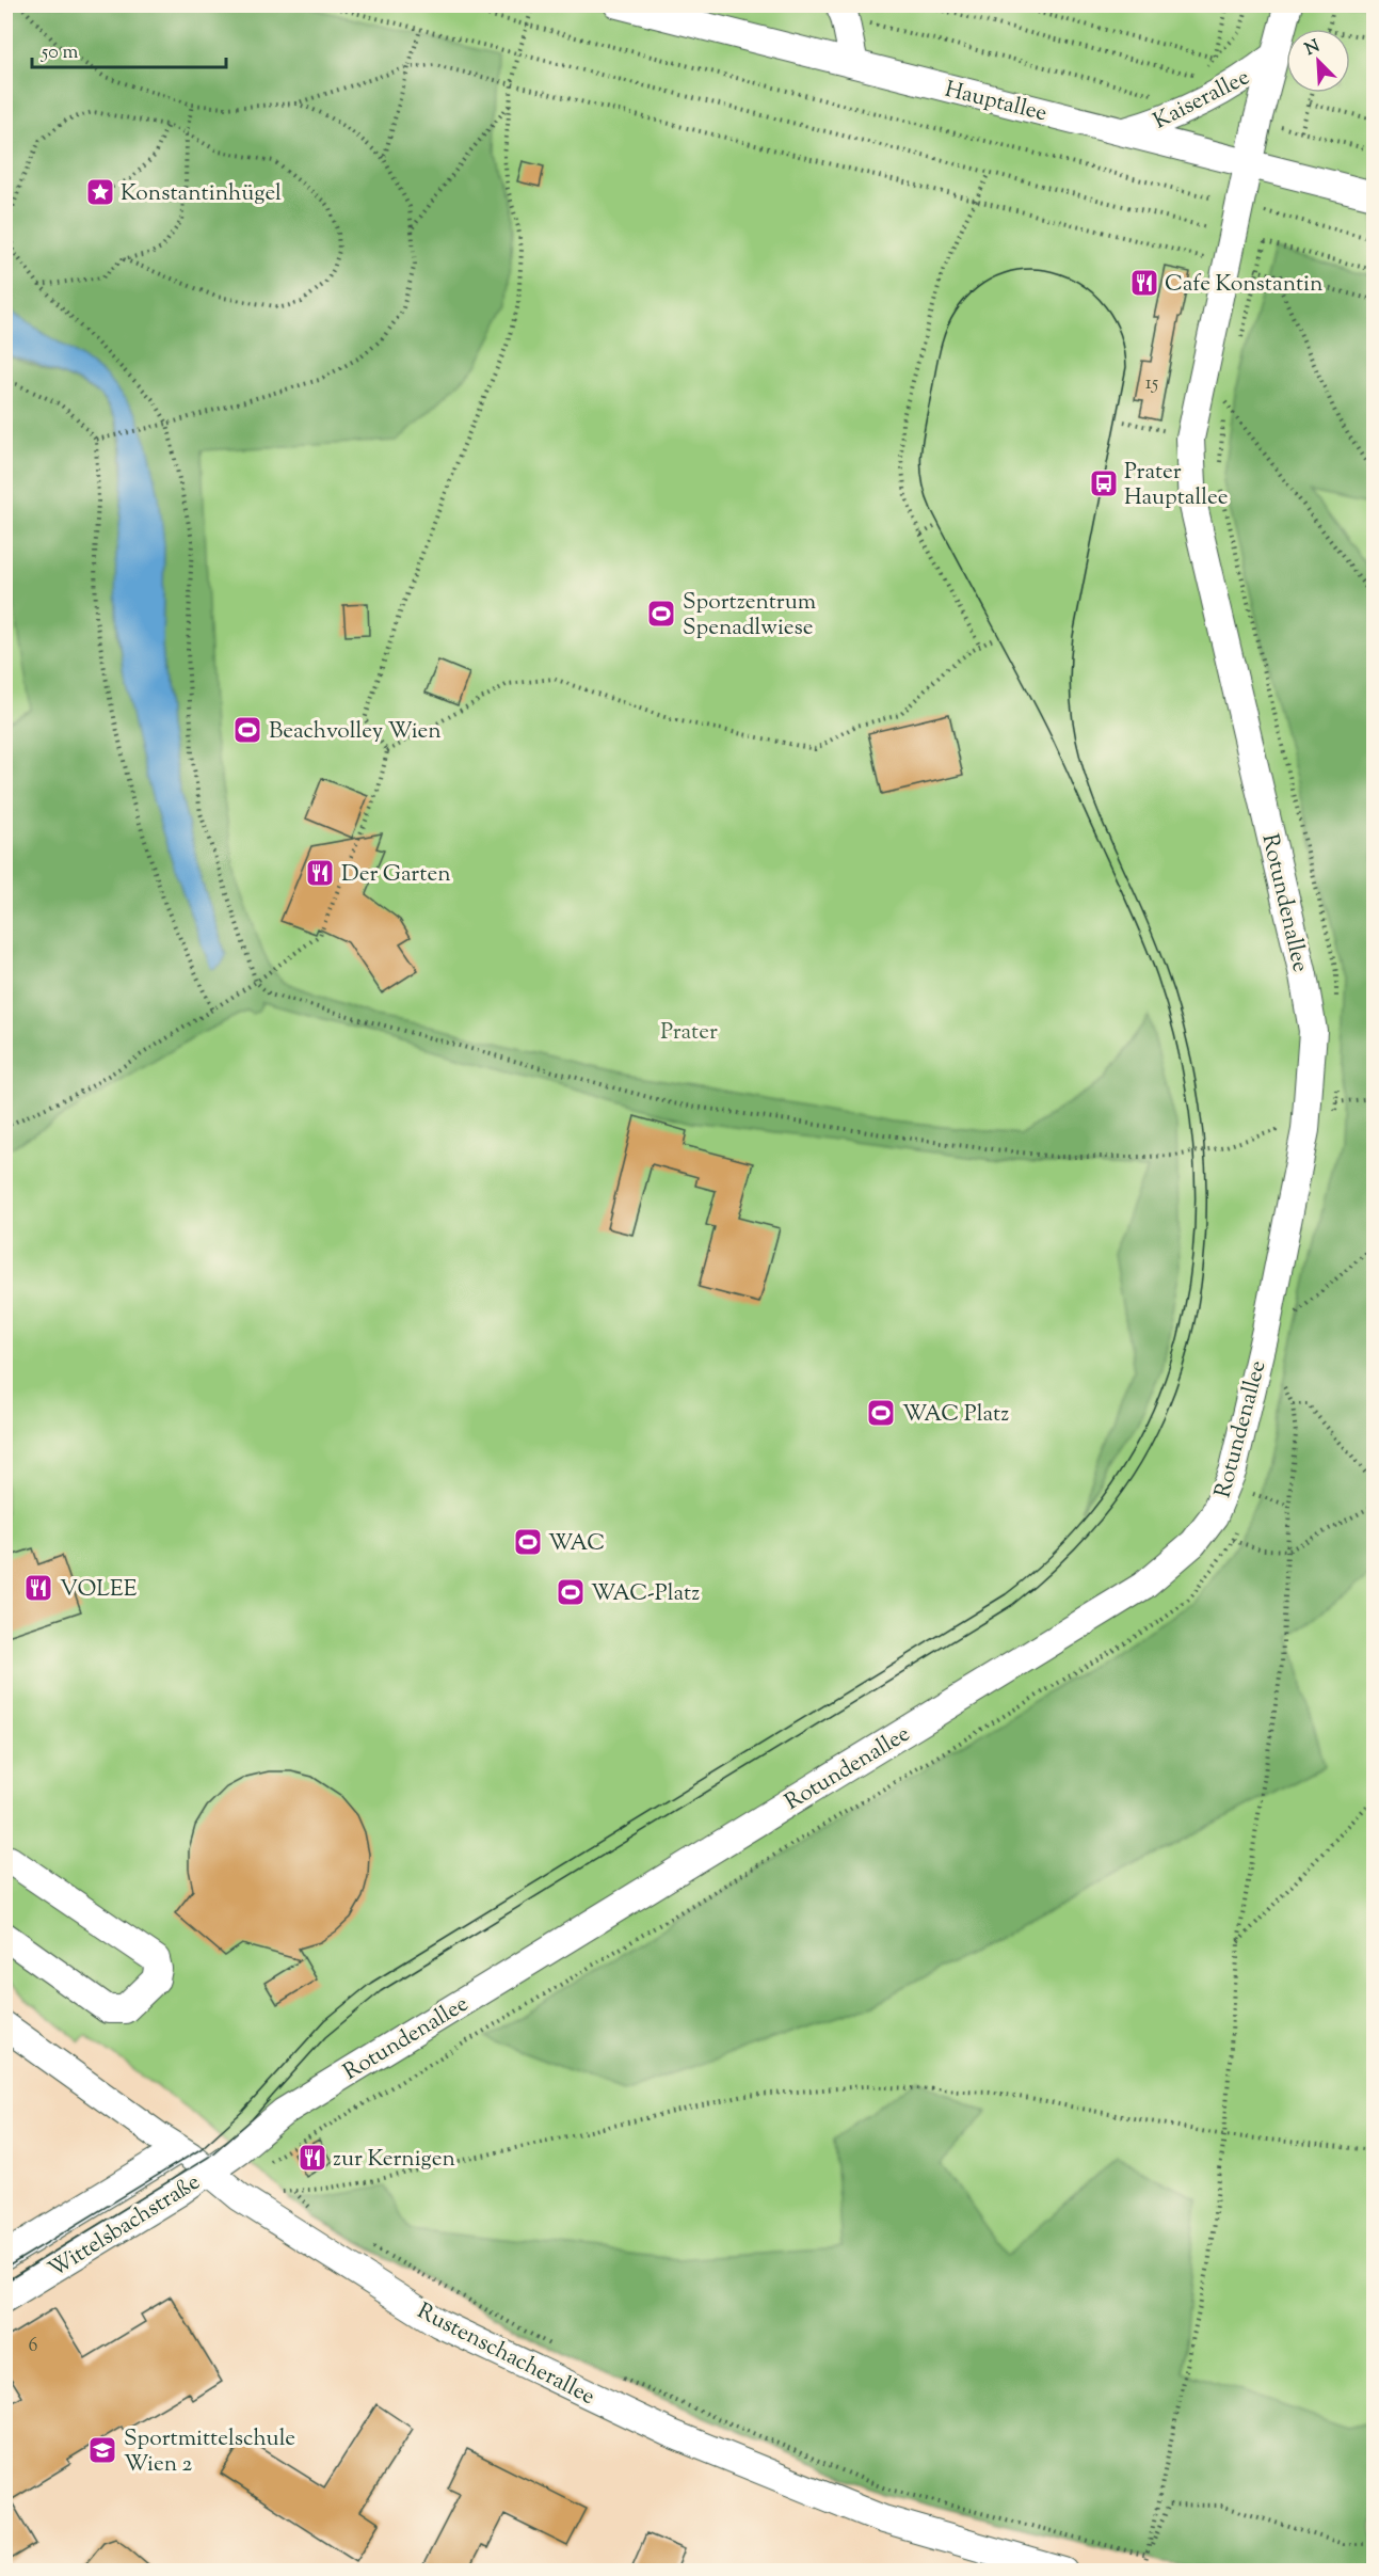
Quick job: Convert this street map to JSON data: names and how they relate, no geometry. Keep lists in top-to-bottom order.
{
  "streets": {
    "street": [
      "Kaiserallee",
      "Hauptallee",
      "Rotundenallee",
      "Wittelsbachstraße",
      "Rustenschacherallee"
    ]
  },
  "crossings": [
    ["Kaiserallee", "Hauptallee"],
    ["Kaiserallee", "Rotundenallee"],
    ["Hauptallee", "Rotundenallee"],
    ["Rotundenallee", "Wittelsbachstraße"],
    ["Rotundenallee", "Rustenschacherallee"],
    ["Wittelsbachstraße", "Rustenschacherallee"]
  ],
  "parks": ["Prater"],
  "places": {
    "place": ["Konstantinhügel"],
    "restaurant": [
      "Cafe Konstantin",
      "Der Garten",
      "VOLEE",
      "zur Kernigen"
    ],
    "bus stop": ["Prater Hauptallee"],
    "sports": [
      "Sportzentrum Spenadlwiese",
      "Beachvolley Wien",
      "WAC Platz",
      "WAC",
      "WAC-Platz"
    ],
    "school or university": ["Sportmittelschule Wien 2"]
  },
  "house_numbers": ["15", "6"],
  "scale_bar": "50 m",
  "north": "top left"
}
